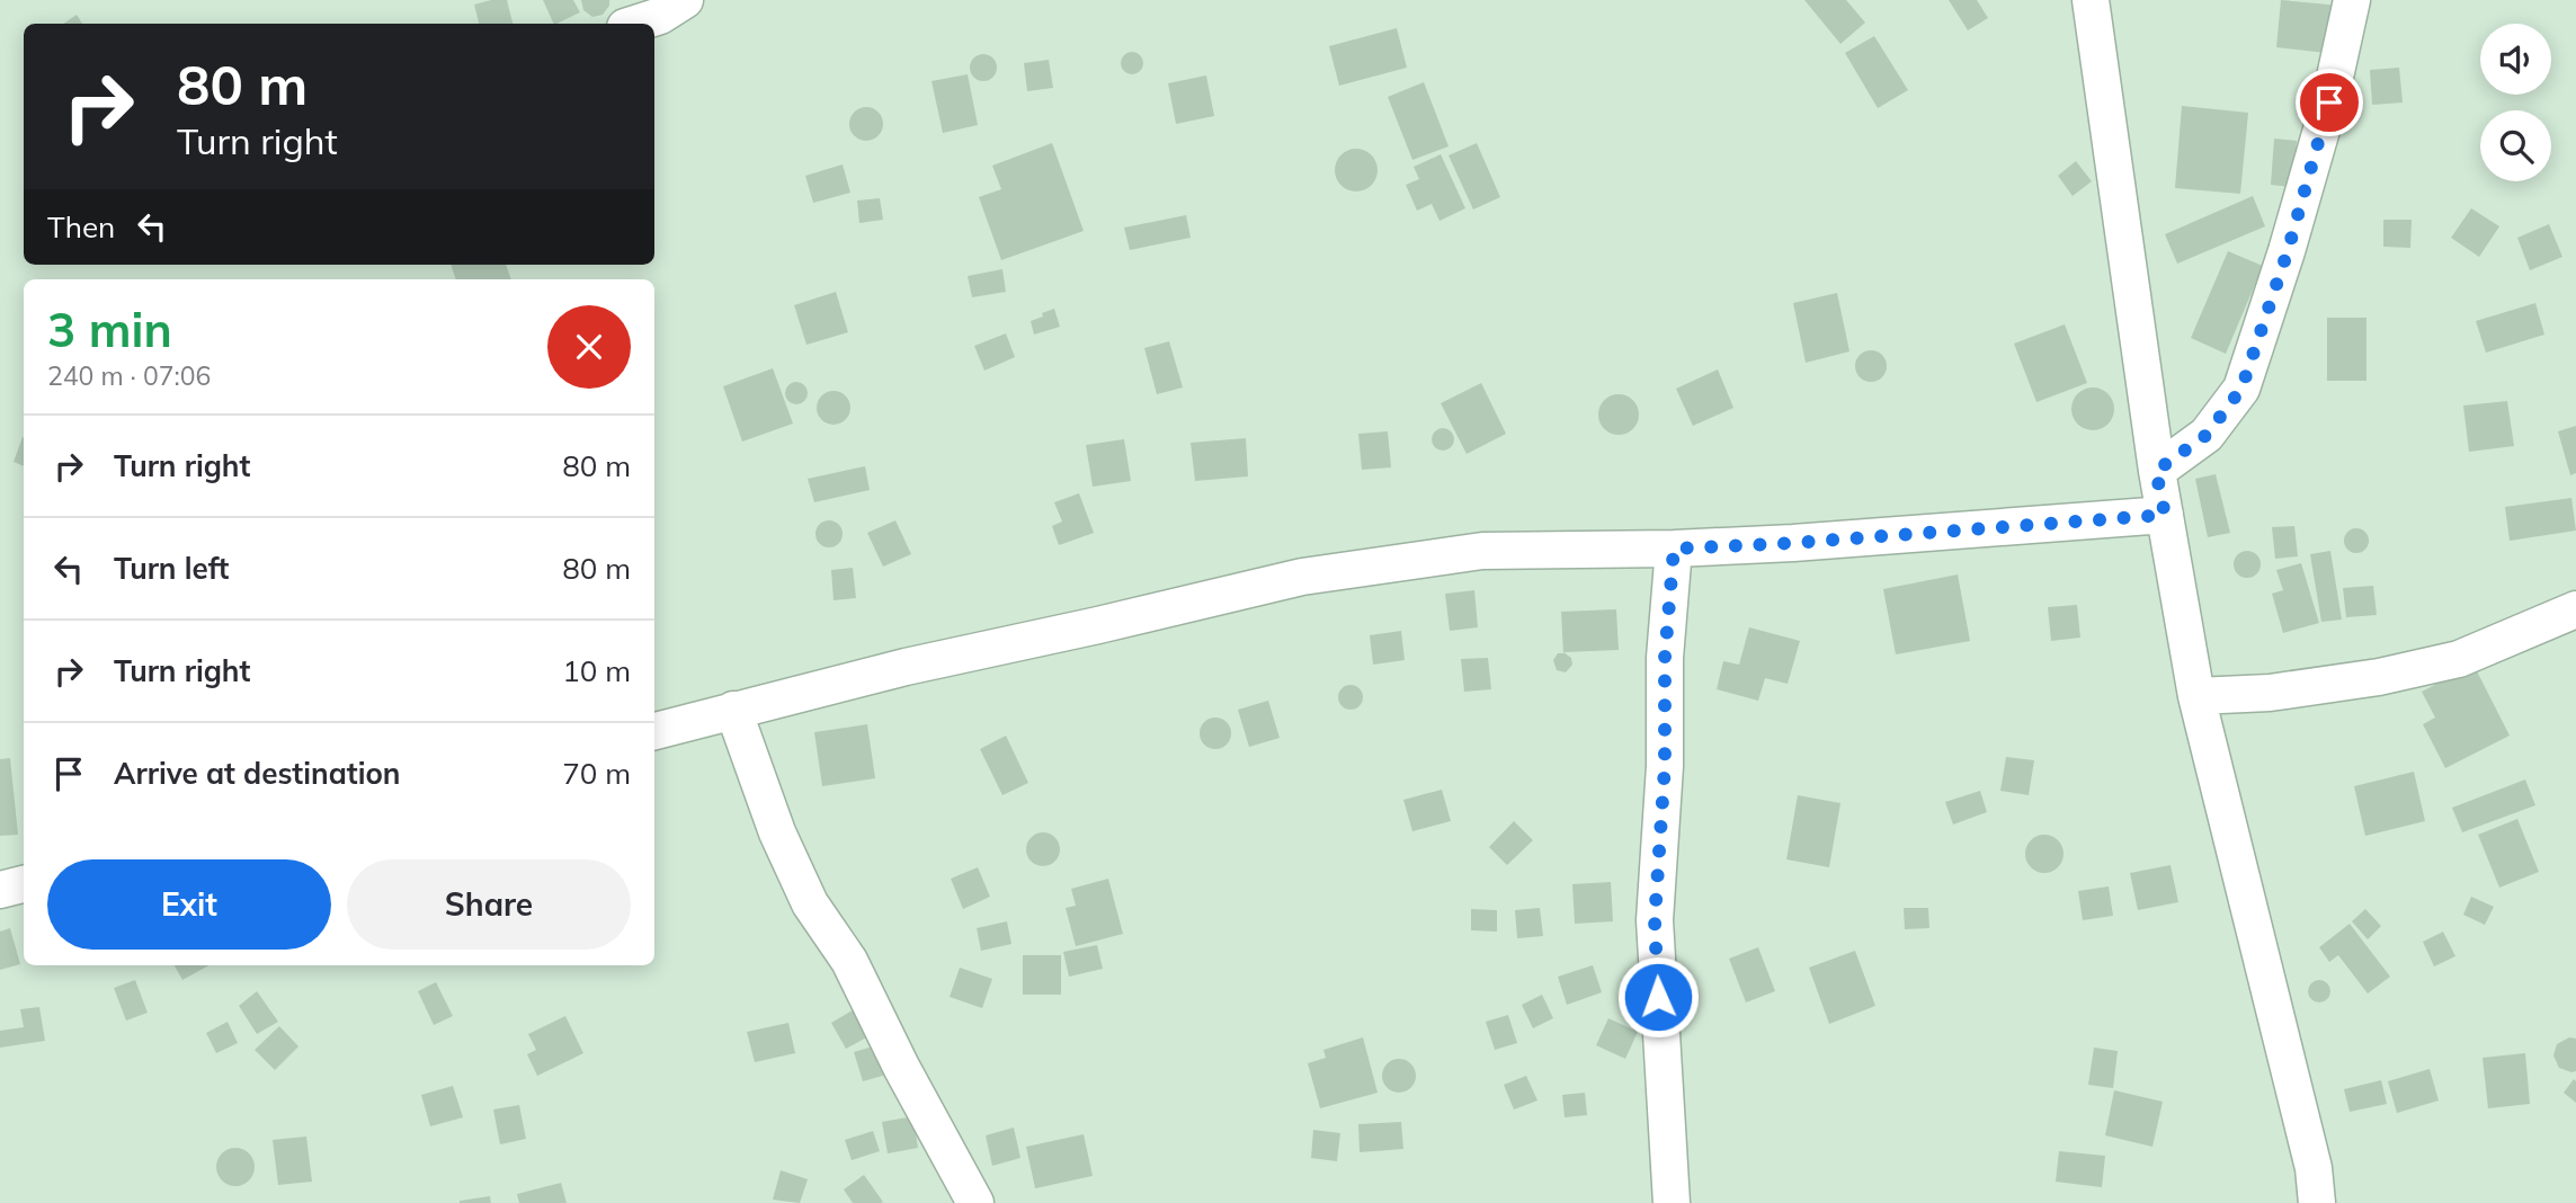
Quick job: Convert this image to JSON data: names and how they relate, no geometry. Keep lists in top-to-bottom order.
{
  "page": {
    "turn": ["80 m", "Turn right"],
    "then": "Then",
    "heading": ["3 min", "240 m · 07:06"],
    "list": [
      {
        "name": "Turn right",
        "value": "80 m"
      },
      {
        "name": "Turn left",
        "value": "80 m"
      },
      {
        "name": "Turn right",
        "value": "10 m"
      },
      {
        "name": "Arrive at destination",
        "value": "70 m"
      }
    ],
    "buttons": ["Exit", "Share"]
  }
}
